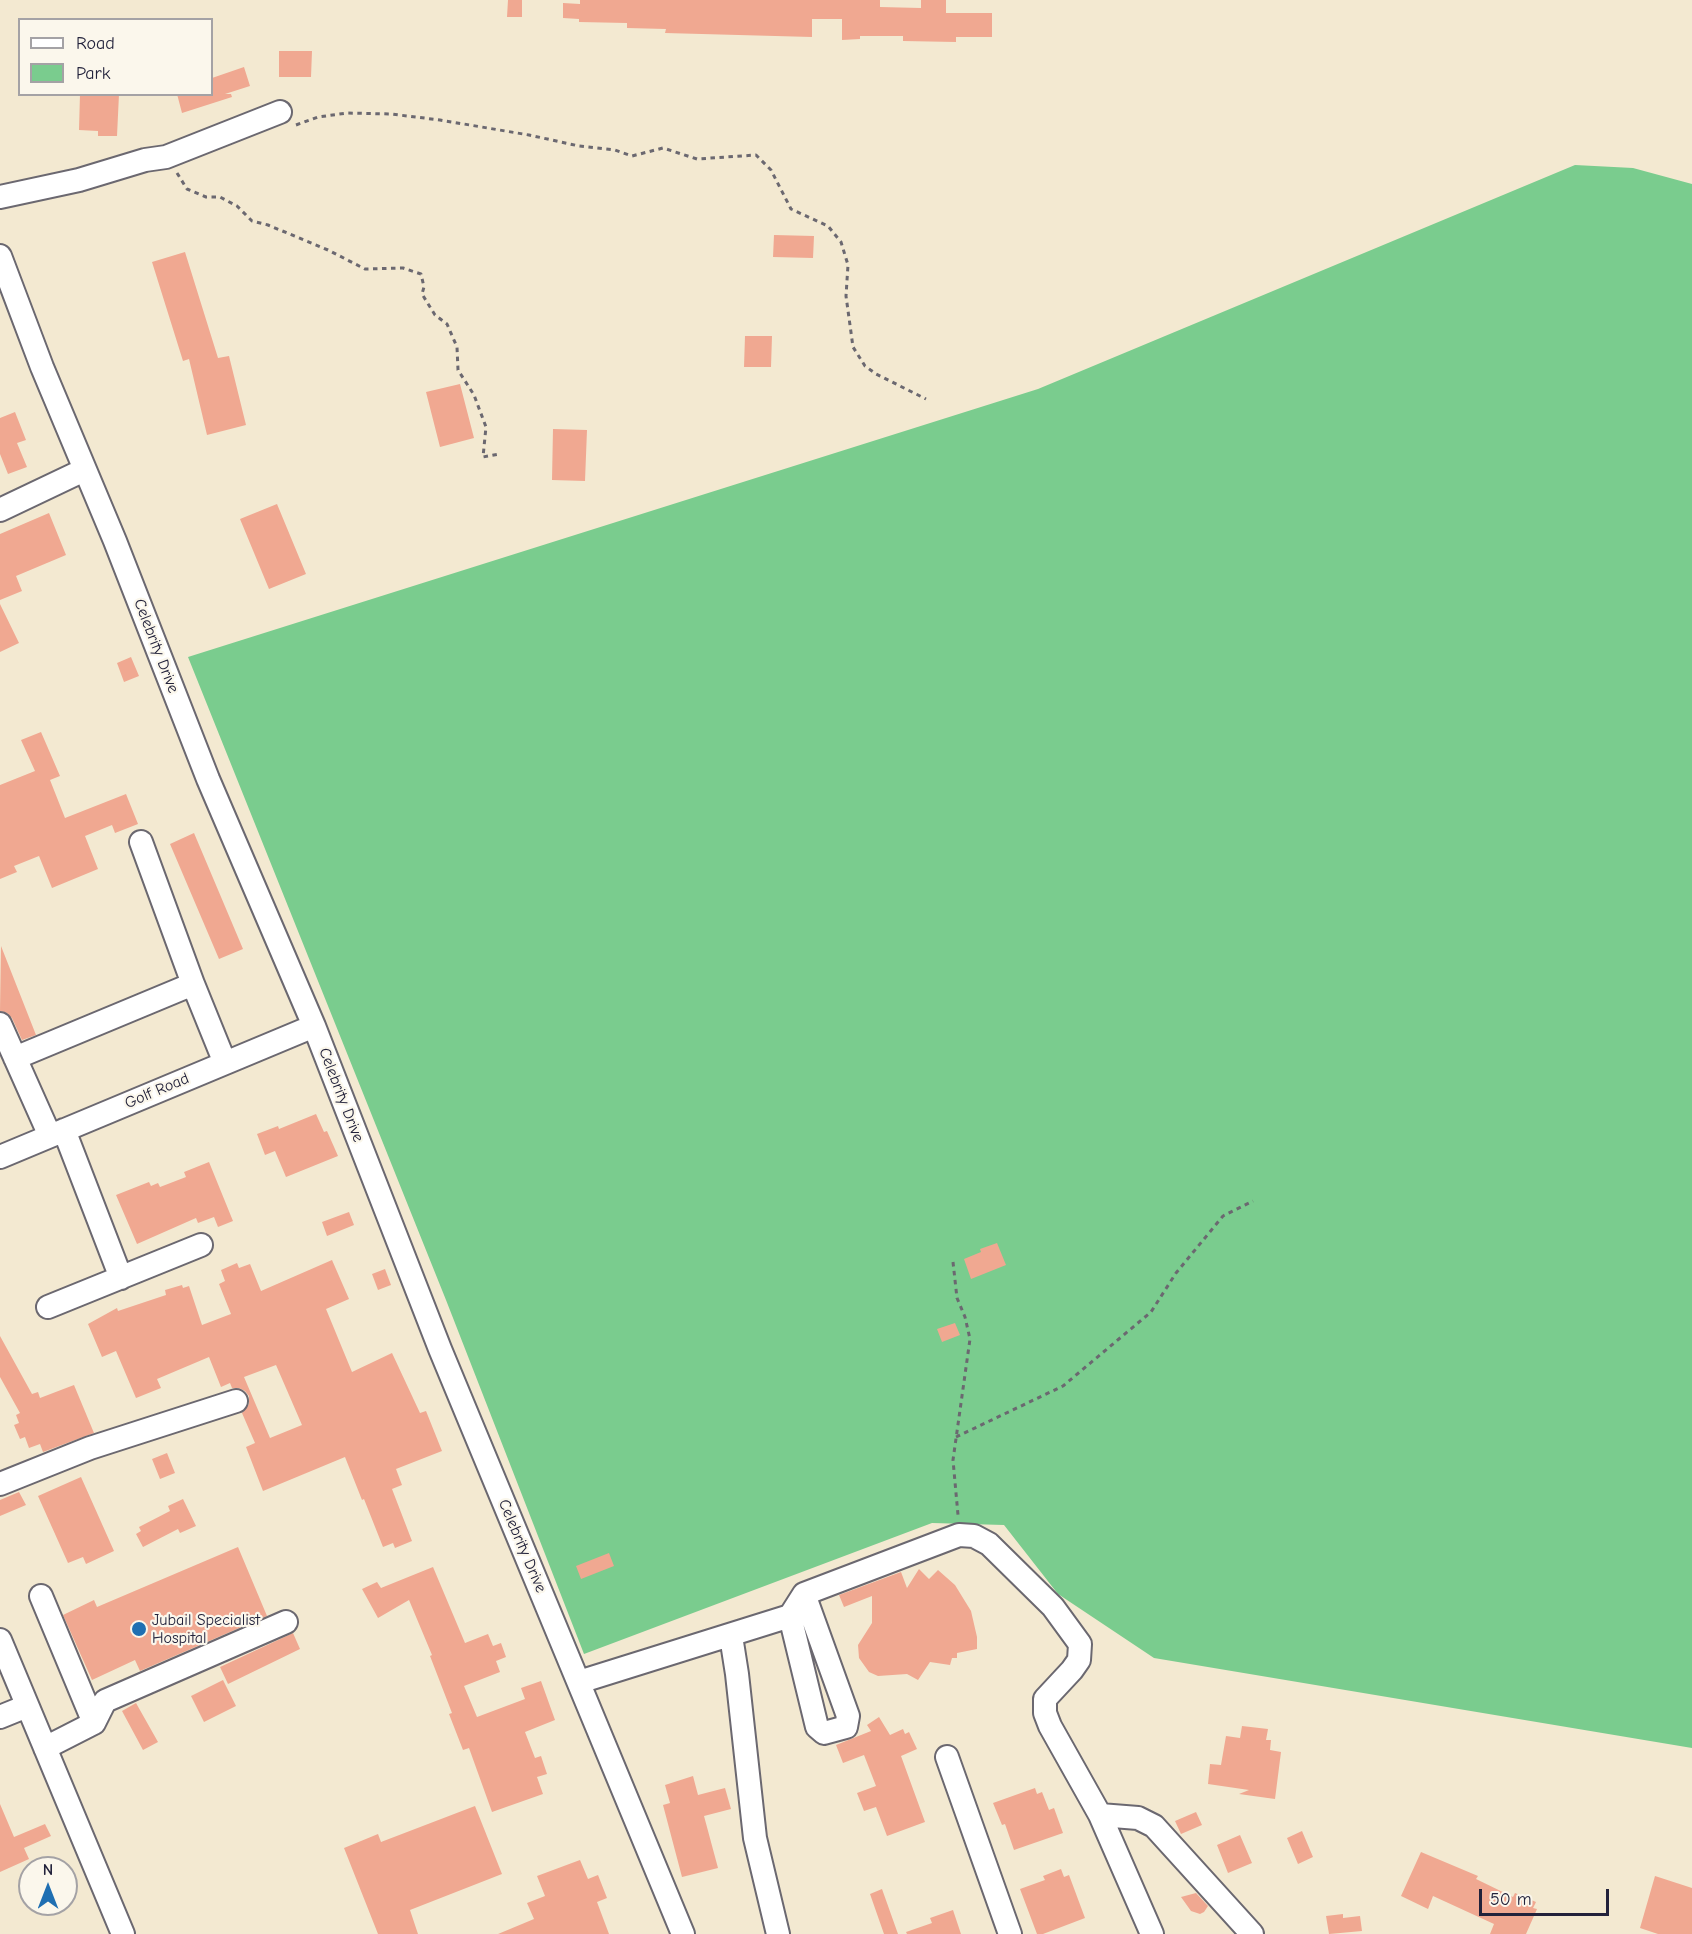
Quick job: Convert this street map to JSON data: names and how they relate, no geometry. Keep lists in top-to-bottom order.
{
  "streets": {
    "street": ["Celebrity Drive", "Golf Road"]
  },
  "crossings": [
    ["Celebrity Drive", "Golf Road"]
  ],
  "places": ["Jubail Specialist Hospital"],
  "legend": ["Road", "Park"],
  "scale_bar": "50 m",
  "north": "top"
}
